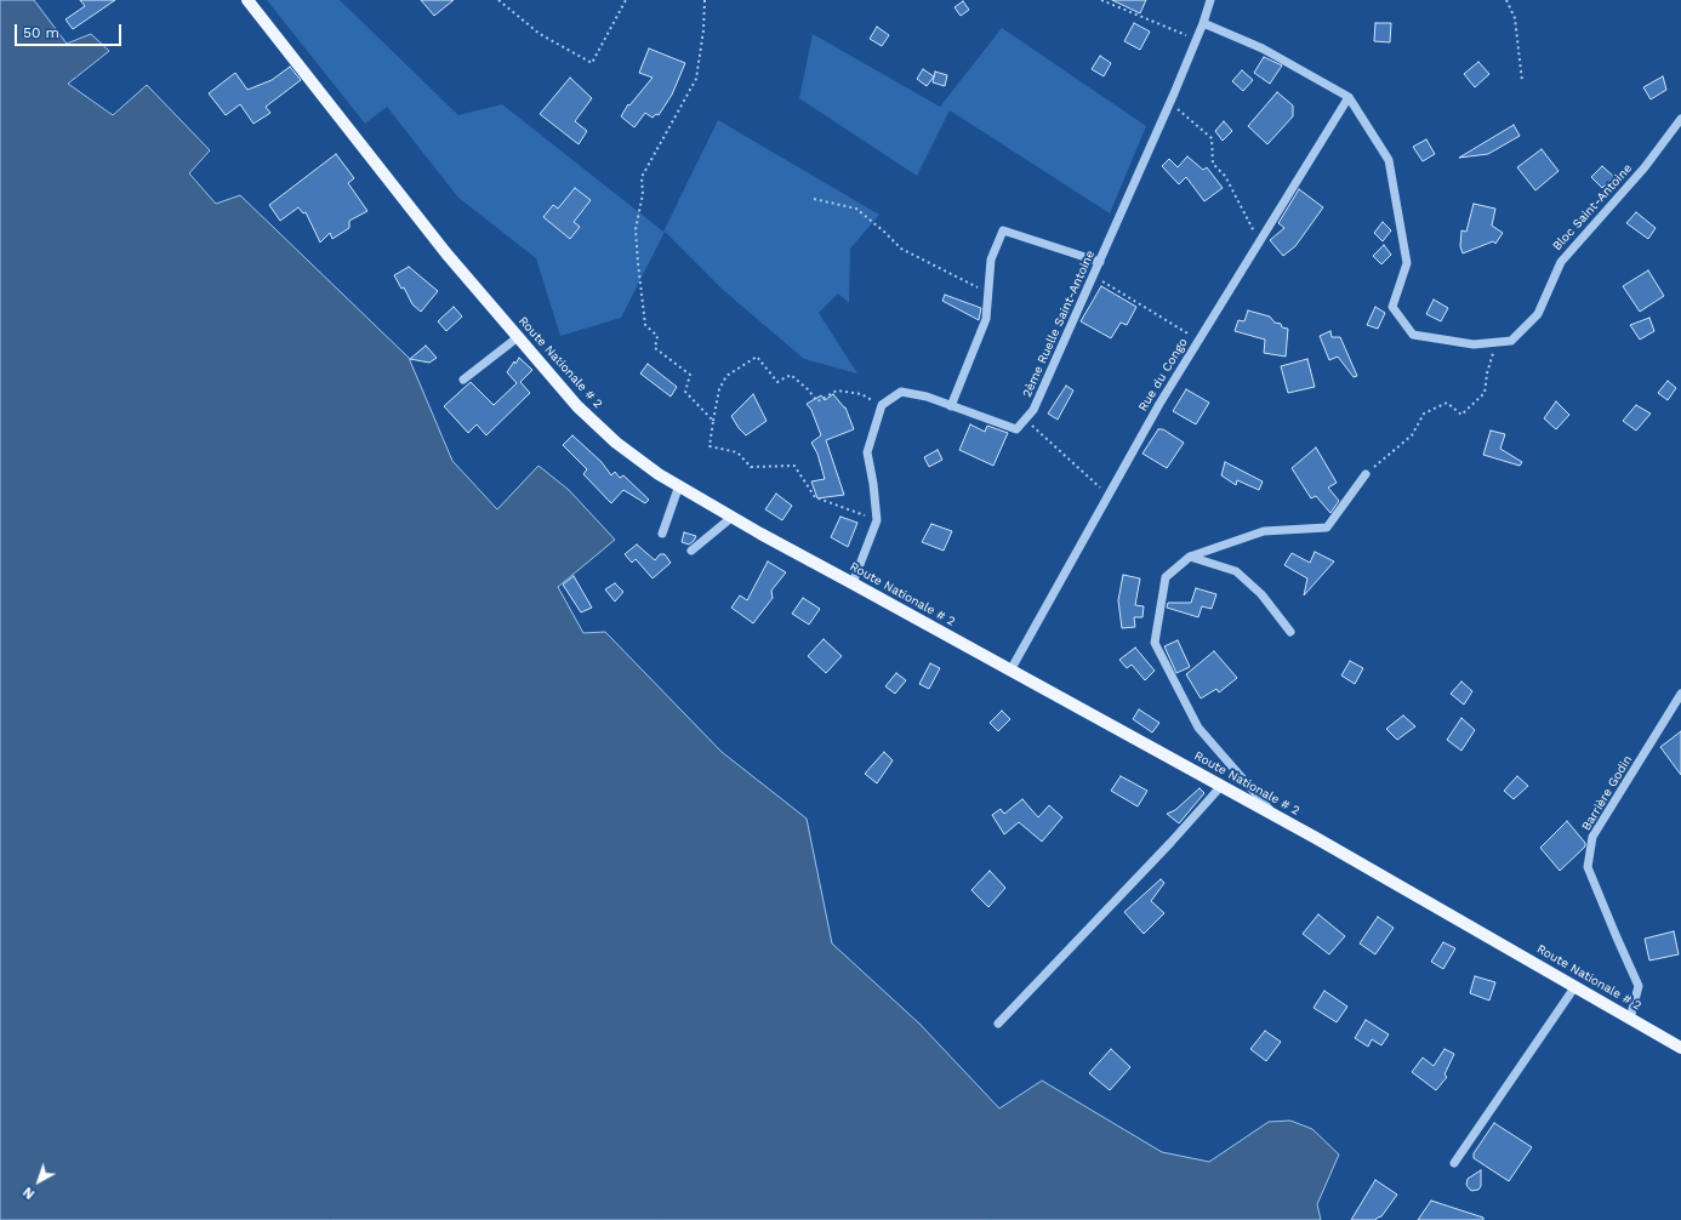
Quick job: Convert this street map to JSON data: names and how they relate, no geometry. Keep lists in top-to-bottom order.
{
  "streets": {
    "main road": ["Route Nationale # 2"],
    "street": [
      "Bloc Saint-Antoine",
      "2ème Ruelle Saint-Antoine",
      "Rue du Congo",
      "Barrière Godin"
    ]
  },
  "crossings": [
    ["Bloc Saint-Antoine", "2ème Ruelle Saint-Antoine"],
    ["Bloc Saint-Antoine", "Rue du Congo"],
    ["Route Nationale # 2", "Rue du Congo"],
    ["Route Nationale # 2", "Barrière Godin"]
  ],
  "scale_bar": "50 m",
  "north": "bottom left"
}
